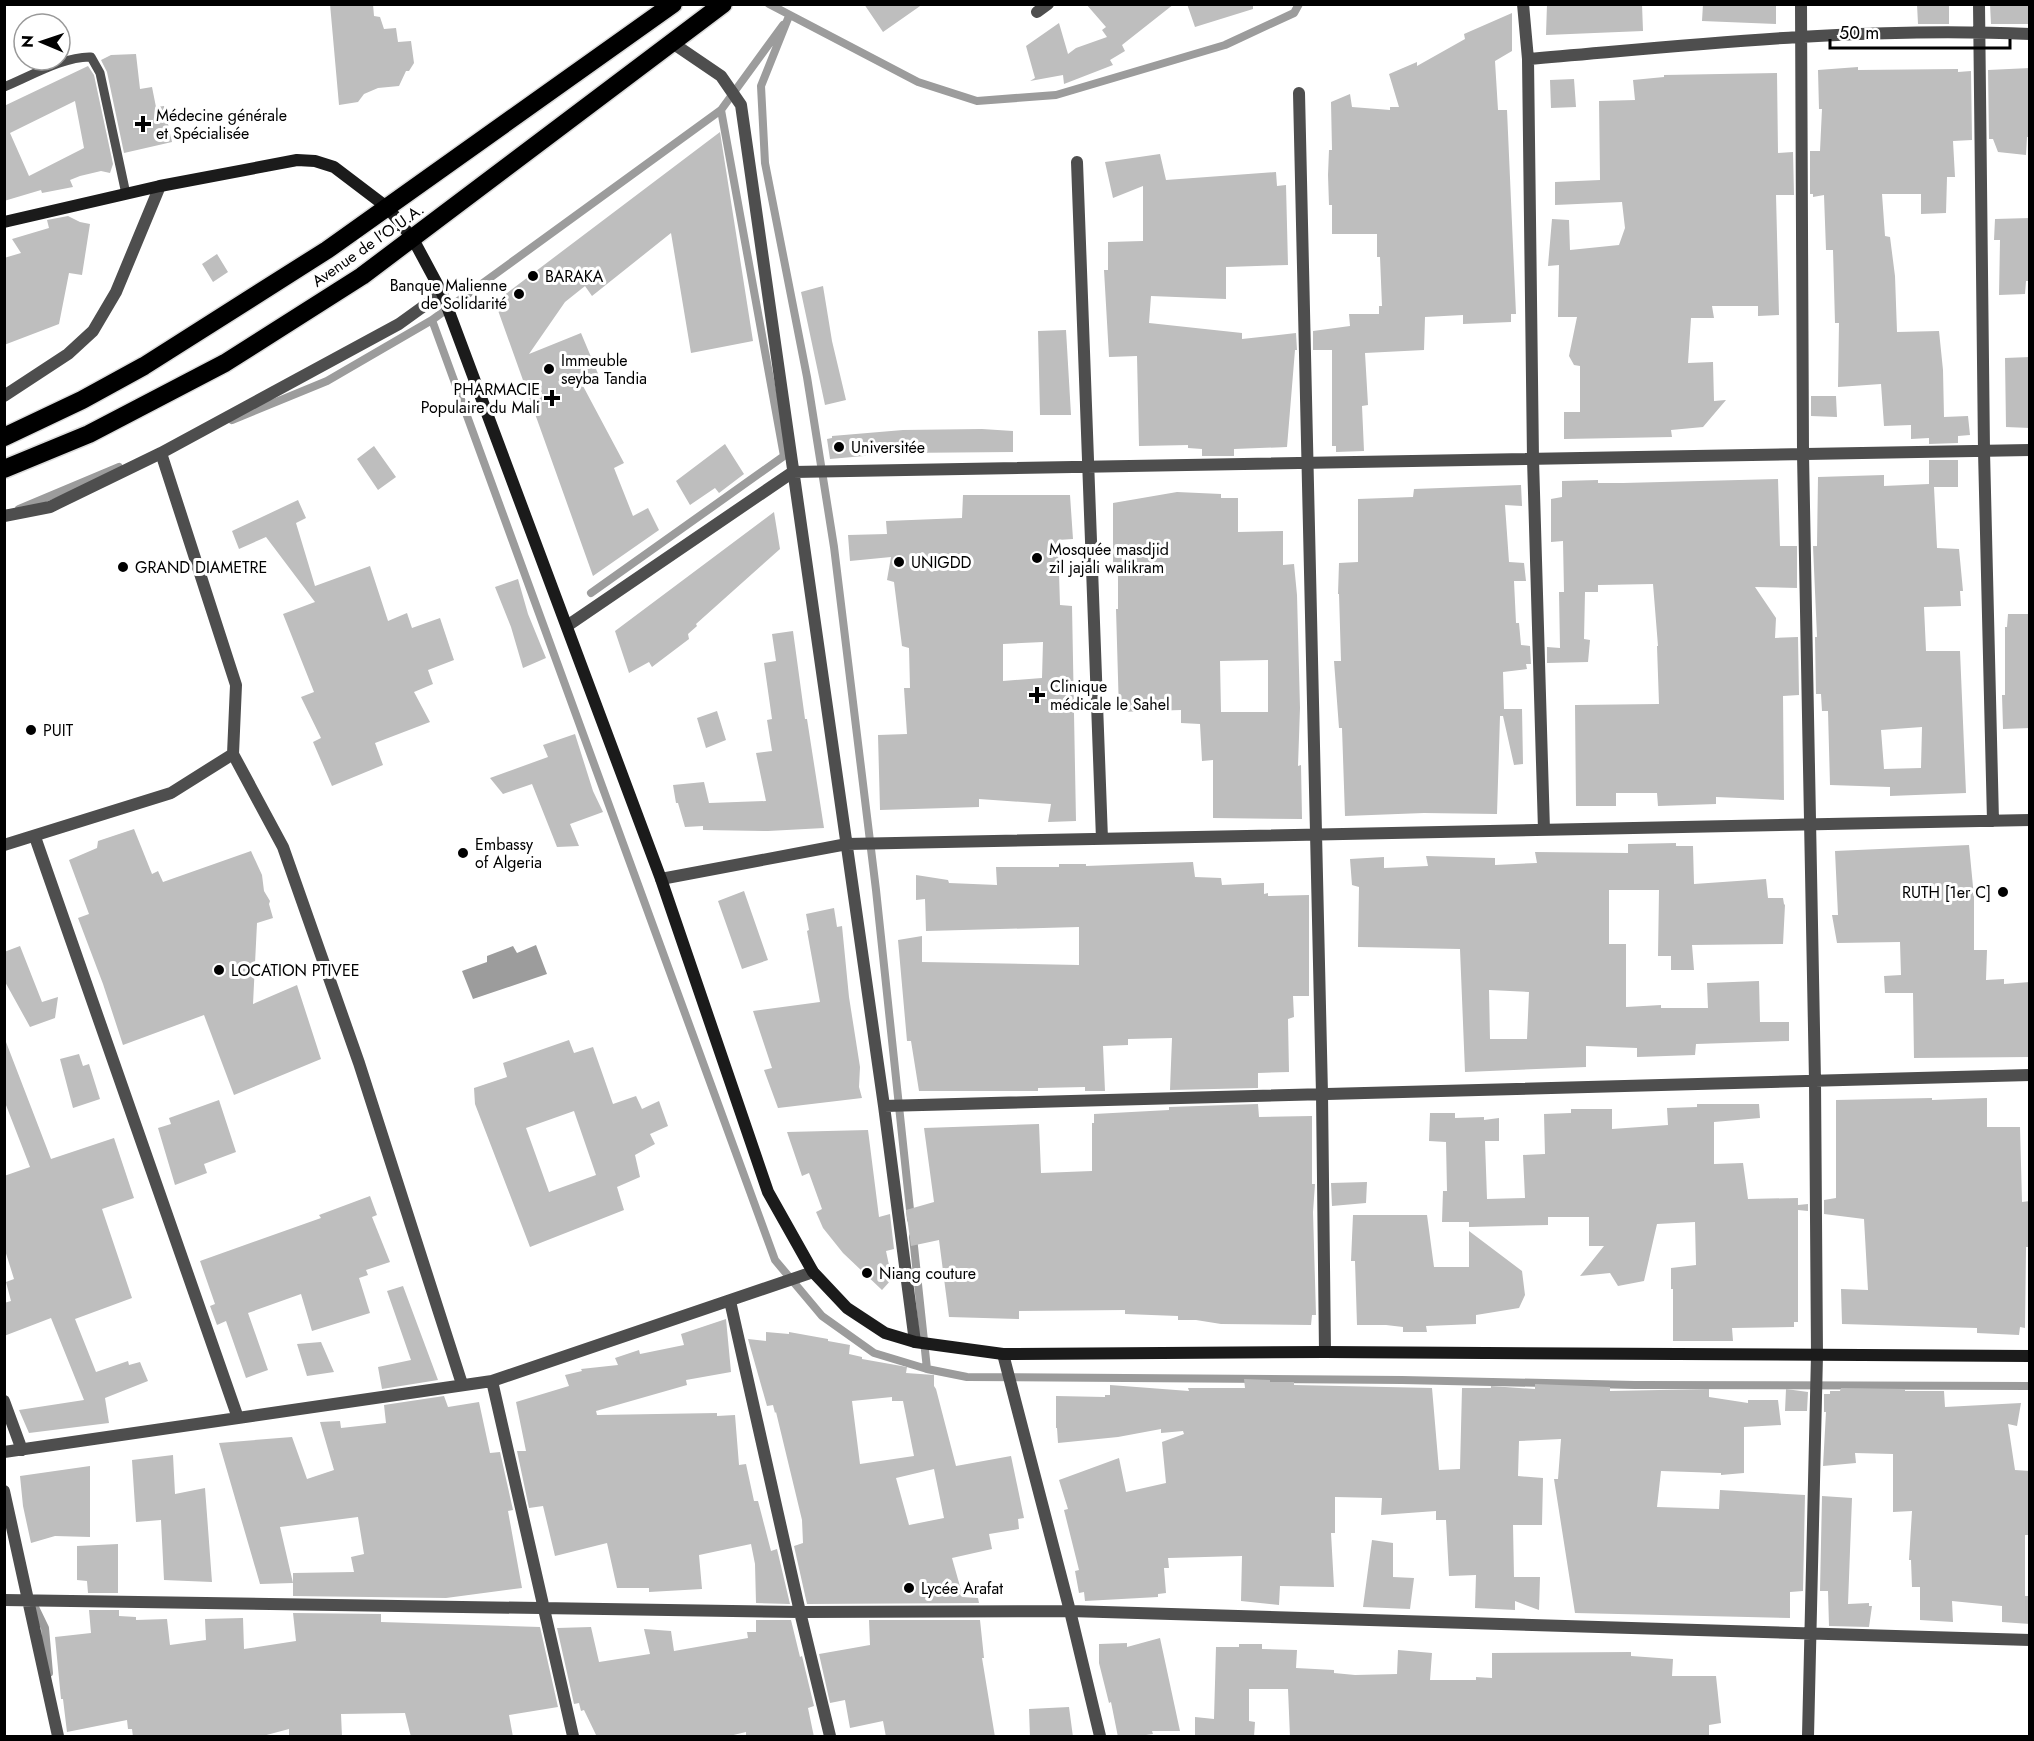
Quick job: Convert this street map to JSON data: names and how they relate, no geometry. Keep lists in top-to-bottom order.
{
  "streets": {
    "highway": ["Avenue de l'O.U.A."]
  },
  "places": {
    "health": ["Médecine générale et Spécialisée", "PHARMACIE Populaire du Mali", "Clinique médicale le Sahel"],
    "other": [
      "BARAKA",
      "Banque Malienne de Solidarité",
      "Immeuble seyba Tandia",
      "Universitée",
      "Mosquée masdjid zil jajali walikram",
      "UNIGDD",
      "GRAND DIAMETRE",
      "PUIT",
      "Embassy of Algeria",
      "RUTH [1er C]",
      "LOCATION PTIVEE",
      "Niang couture",
      "Lycée Arafat"
    ]
  },
  "scale_bar": "50 m",
  "north": "left"
}
